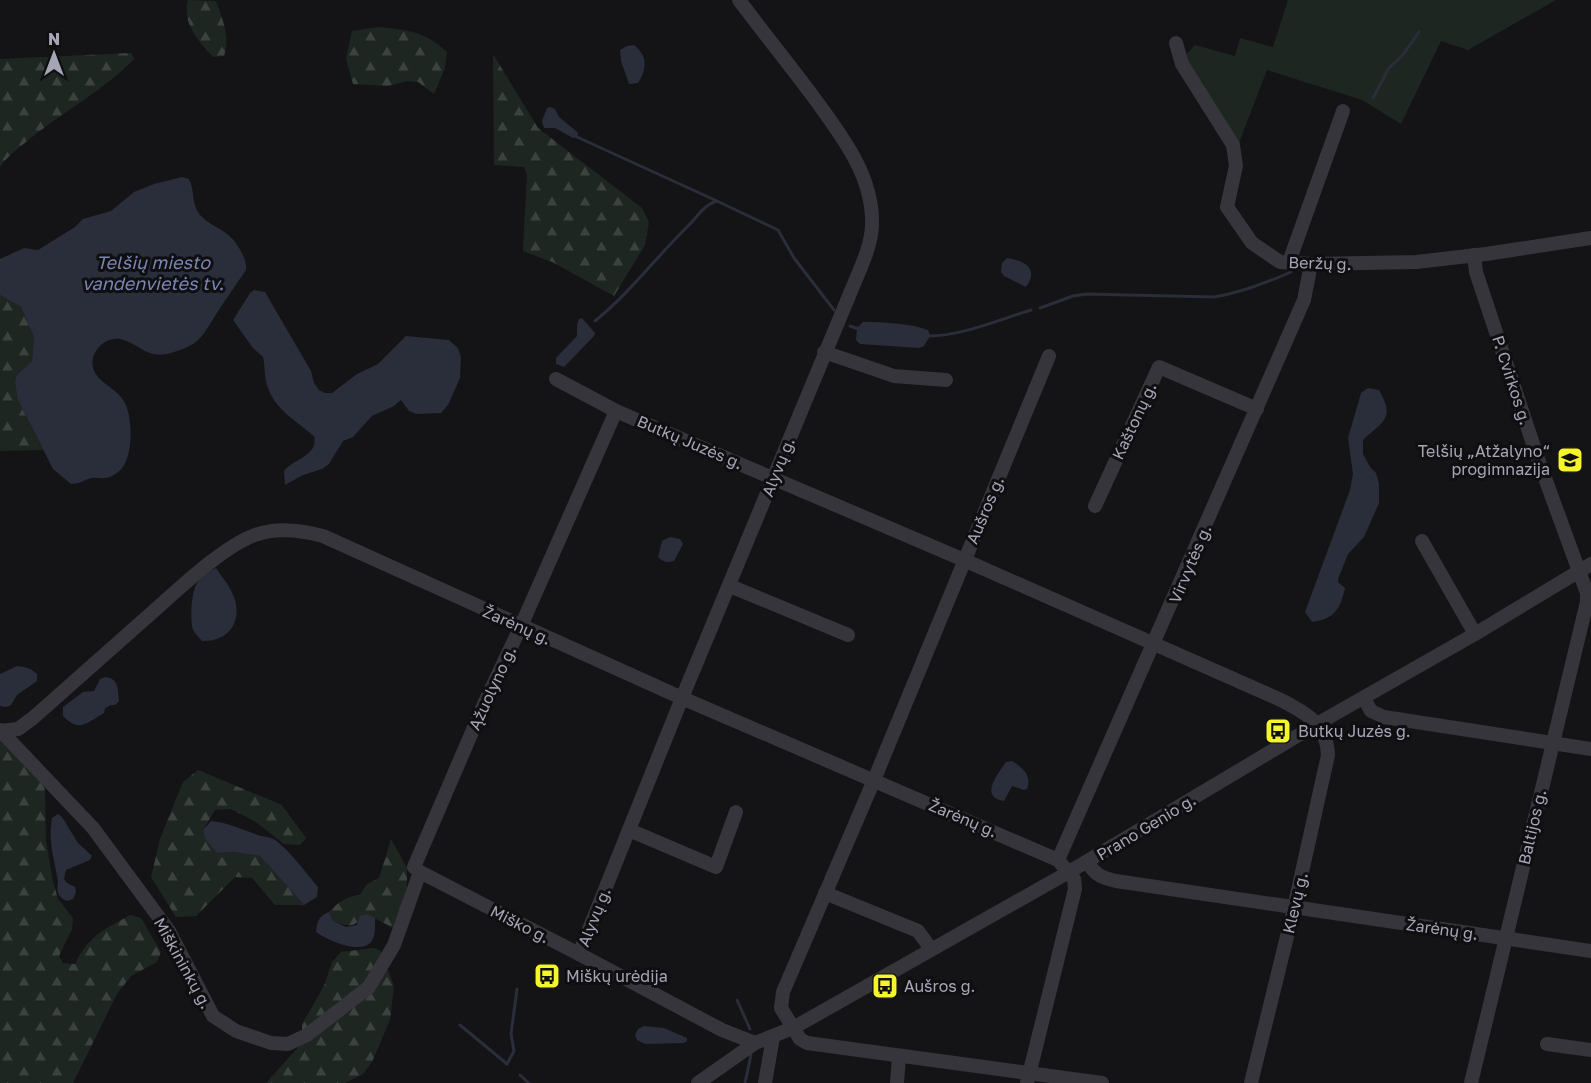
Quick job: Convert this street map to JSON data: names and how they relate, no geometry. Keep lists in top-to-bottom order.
{
  "streets": {
    "street": [
      "Beržų g.",
      "P. Cvirkos g.",
      "Kaštonų g.",
      "Butkų Juzės g.",
      "Alyvų g.",
      "Aušros g.",
      "Virvytės g.",
      "Žarėnų g.",
      "Ąžuolyno g.",
      "Prano Genio g.",
      "Baltijos g.",
      "Klevų g.",
      "Miško g.",
      "Miškininkų g."
    ]
  },
  "crossings": [
    ["Beržų g.", "P. Cvirkos g."],
    ["Beržų g.", "Virvytės g."],
    ["P. Cvirkos g.", "Prano Genio g."],
    ["P. Cvirkos g.", "Baltijos g."],
    ["Kaštonų g.", "Virvytės g."],
    ["Butkų Juzės g.", "Alyvų g."],
    ["Butkų Juzės g.", "Aušros g."],
    ["Butkų Juzės g.", "Virvytės g."],
    ["Butkų Juzės g.", "Ąžuolyno g."],
    ["Butkų Juzės g.", "Prano Genio g."],
    ["Butkų Juzės g.", "Klevų g."],
    ["Alyvų g.", "Žarėnų g."],
    ["Alyvų g.", "Miško g."],
    ["Aušros g.", "Žarėnų g."],
    ["Aušros g.", "Prano Genio g."],
    ["Virvytės g.", "Žarėnų g."],
    ["Žarėnų g.", "Ąžuolyno g."],
    ["Žarėnų g.", "Prano Genio g."],
    ["Žarėnų g.", "Baltijos g."],
    ["Žarėnų g.", "Klevų g."],
    ["Žarėnų g.", "Miškininkų g."],
    ["Ąžuolyno g.", "Miško g."],
    ["Ąžuolyno g.", "Miškininkų g."],
    ["Prano Genio g.", "Baltijos g."],
    ["Prano Genio g.", "Klevų g."],
    ["Prano Genio g.", "Miško g."],
    ["Miško g.", "Miškininkų g."]
  ],
  "water": ["Telšių miesto vandenvietės tv."],
  "places": {
    "school or university": ["Telšių „Atžalyno“ progimnazija"],
    "bus stop": ["Butkų Juzės g.", "Miškų urėdija", "Aušros g."]
  },
  "north": "top"
}
